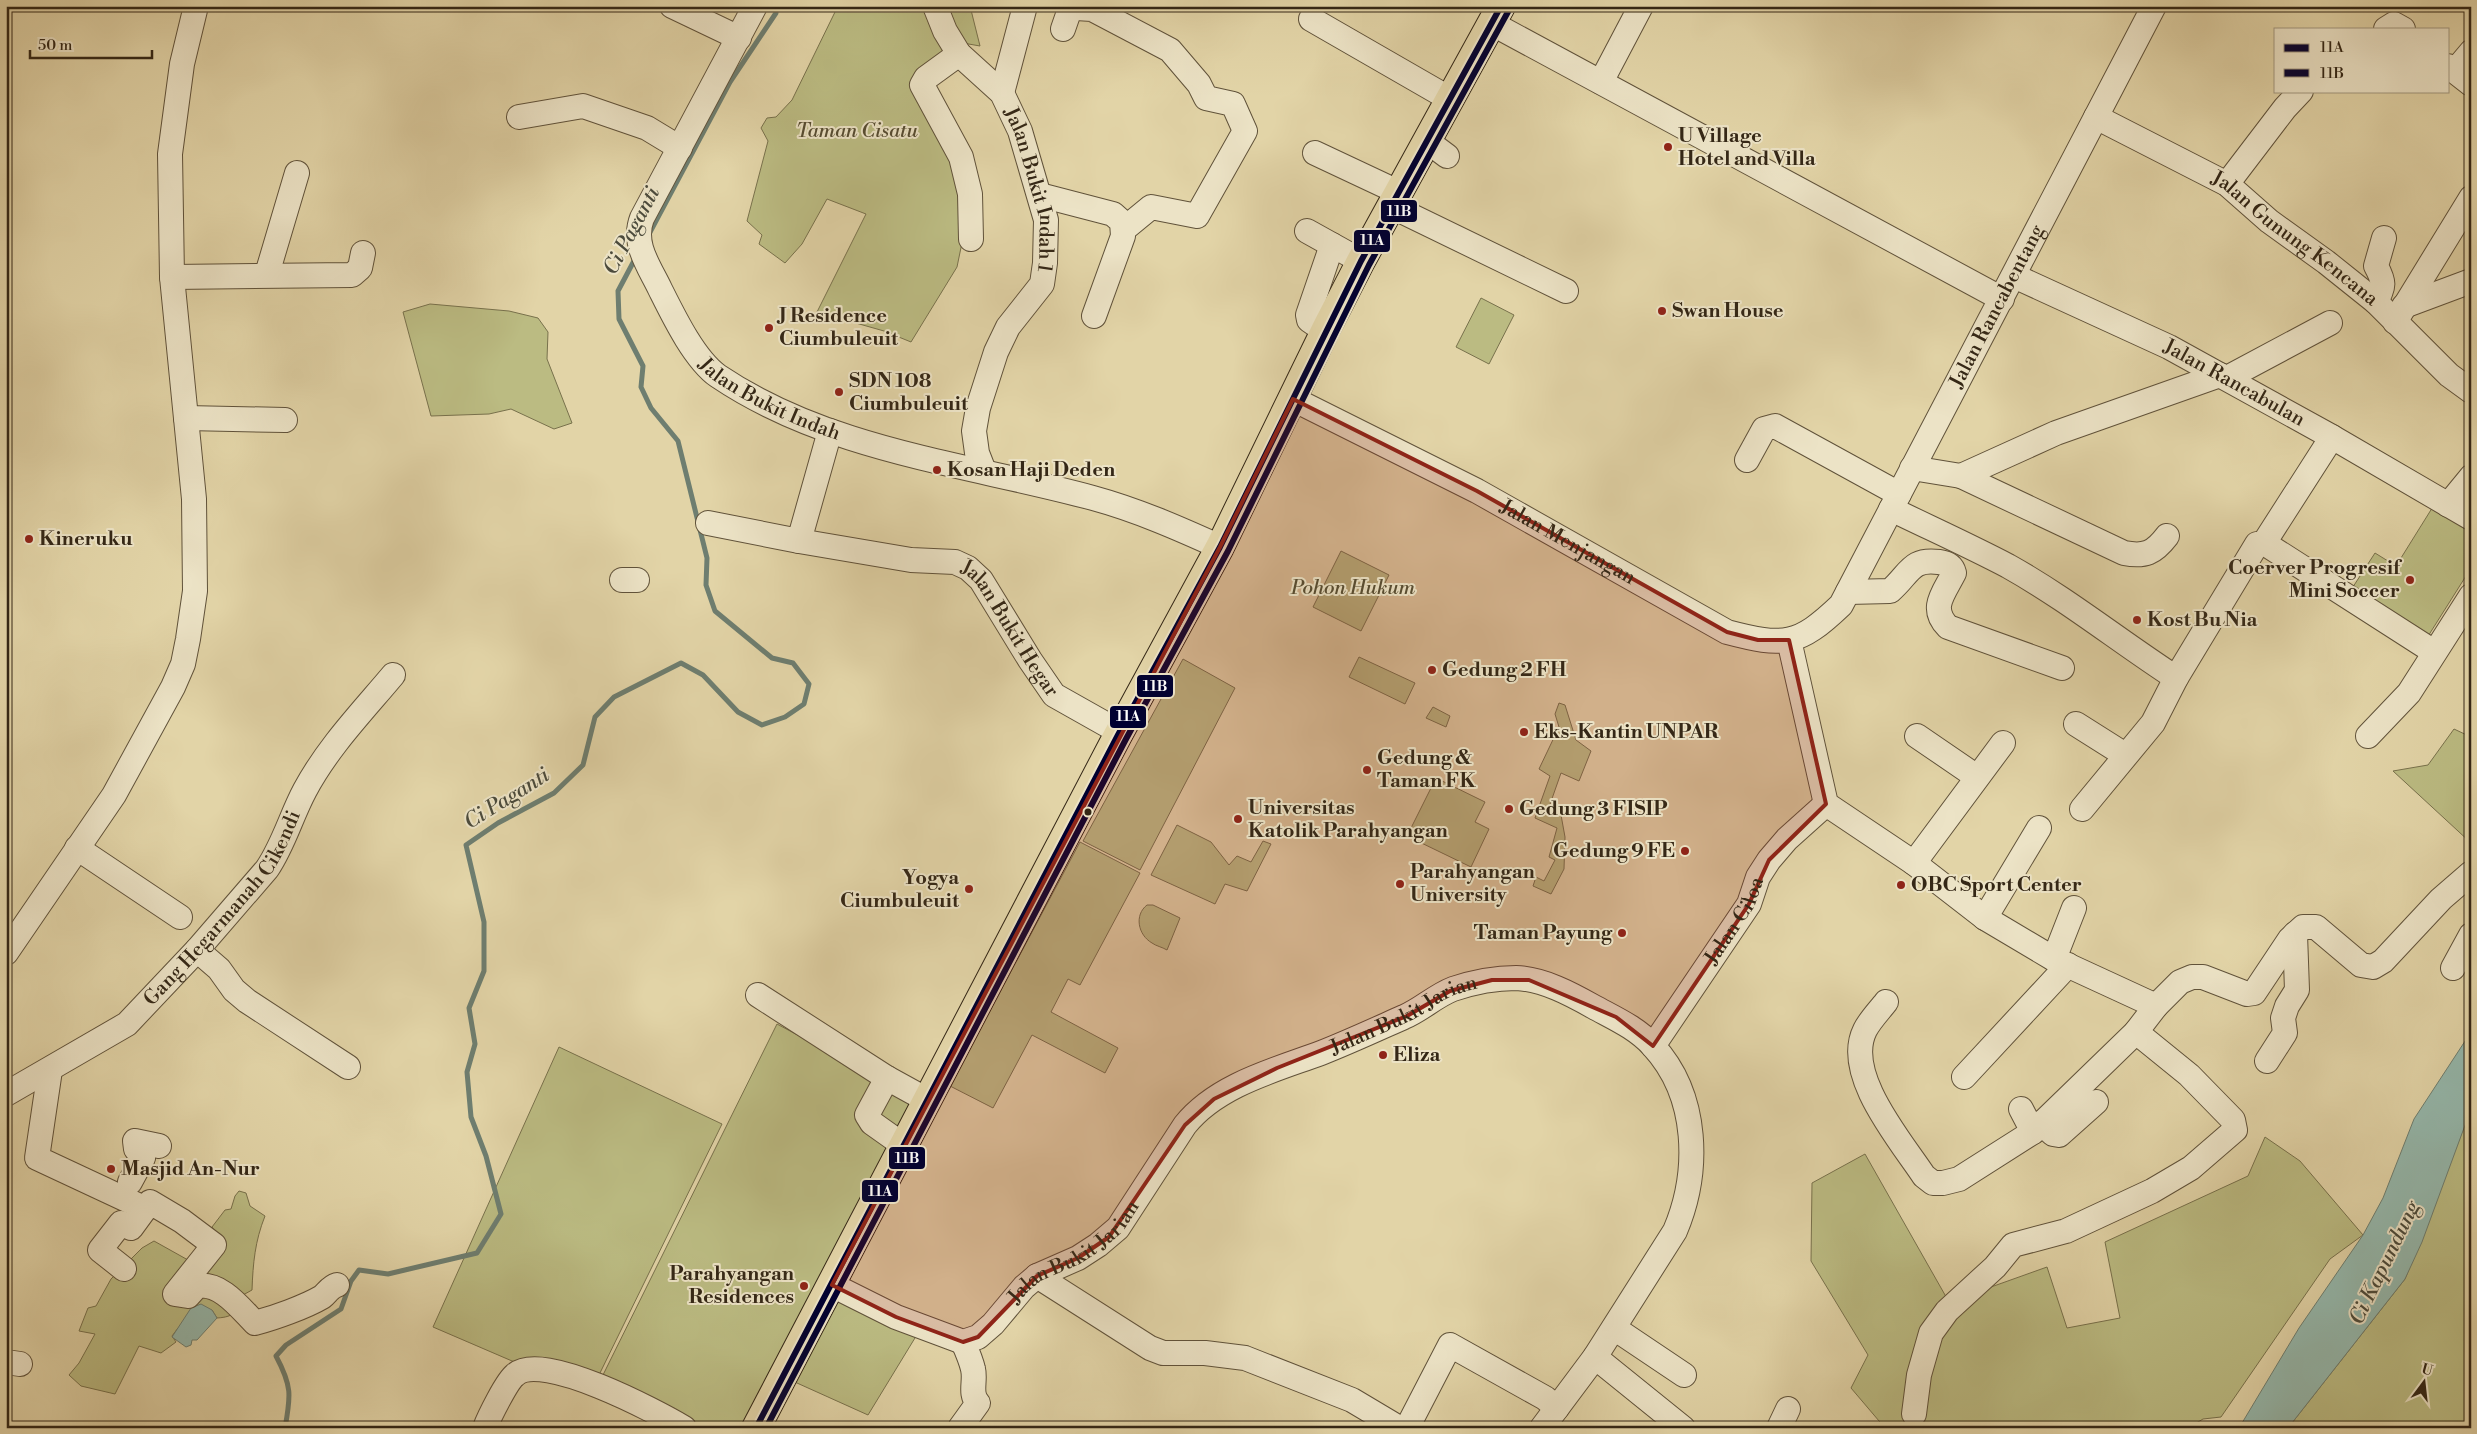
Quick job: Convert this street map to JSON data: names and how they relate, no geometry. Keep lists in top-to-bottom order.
{
  "streets": {
    "street": [
      "Jalan Bukit Indah 1",
      "Jalan Gunung Kencana",
      "Jalan Rancabentang",
      "Jalan Rancabulan",
      "Jalan Bukit Indah",
      "Jalan Menjangan",
      "Jalan Bukit Hegar",
      "Gang Hegarmanah Cikendi",
      "Jalan Ciloa",
      "Jalan Bukit Jarian"
    ]
  },
  "crossings": [
    ["Jalan Bukit Indah 1", "Jalan Bukit Indah"],
    ["Jalan Gunung Kencana", "Jalan Rancabentang"],
    ["Jalan Rancabentang", "Jalan Rancabulan"],
    ["Jalan Rancabentang", "Jalan Menjangan"],
    ["Jalan Ciloa", "Jalan Bukit Jarian"]
  ],
  "water": ["Ci Paganti", "Ci Kapundung"],
  "parks": ["Taman Cisatu", "Pohon Hukum"],
  "places": [
    "U Village Hotel and Villa",
    "Swan House",
    "J Residence Ciumbuleuit",
    "SDN 108 Ciumbuleuit",
    "Kosan Haji Deden",
    "Kineruku",
    "Coerver Progresif Mini Soccer",
    "Kost Bu Nia",
    "Gedung 2 FH",
    "Eks-Kantin UNPAR",
    "Gedung & Taman FK",
    "Gedung 3 FISIP",
    "Universitas Katolik Parahyangan",
    "Gedung 9 FE",
    "Parahyangan University",
    "OBC Sport Center",
    "Yogya Ciumbuleuit",
    "Taman Payung",
    "Eliza",
    "Masjid An-Nur",
    "Parahyangan Residences"
  ],
  "lines": ["transit line 11A", "transit line 11B"],
  "legend": ["11A", "11B"],
  "scale_bar": "50 m",
  "north": "top"
}
